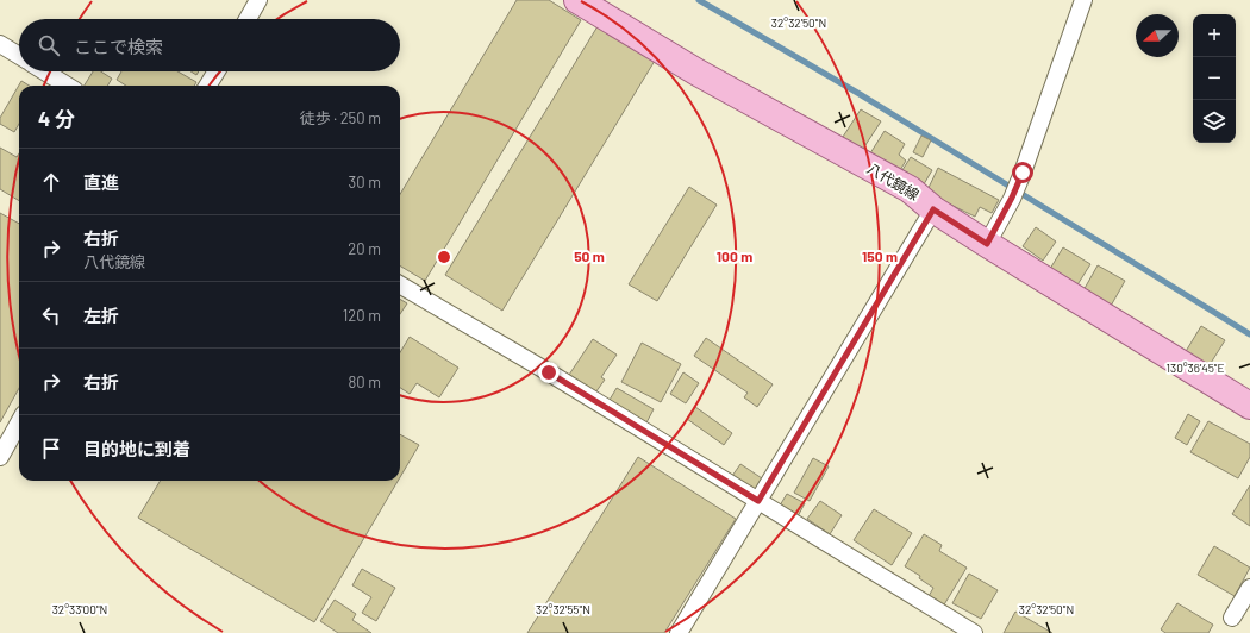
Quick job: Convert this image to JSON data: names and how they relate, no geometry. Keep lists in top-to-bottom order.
{
  "streets": {
    "main road": ["八代鏡線"]
  },
  "north": "left",
  "page": {
    "map_buttons": ["+", "−"],
    "search": "ここで検索",
    "heading": ["4 分", "徒歩 · 250 m"],
    "list": [
      ["直進", "30 m"],
      ["右折", "八代鏡線", "20 m"],
      ["左折", "120 m"],
      ["右折", "80 m"],
      "目的地に到着"
    ]
  },
  "coordinates": [
    "32°32'50\"N",
    "130°36'45\"E",
    "32°33'00\"N",
    "32°32'55\"N"
  ],
  "rings": ["50 m", "100 m", "150 m"]
}
